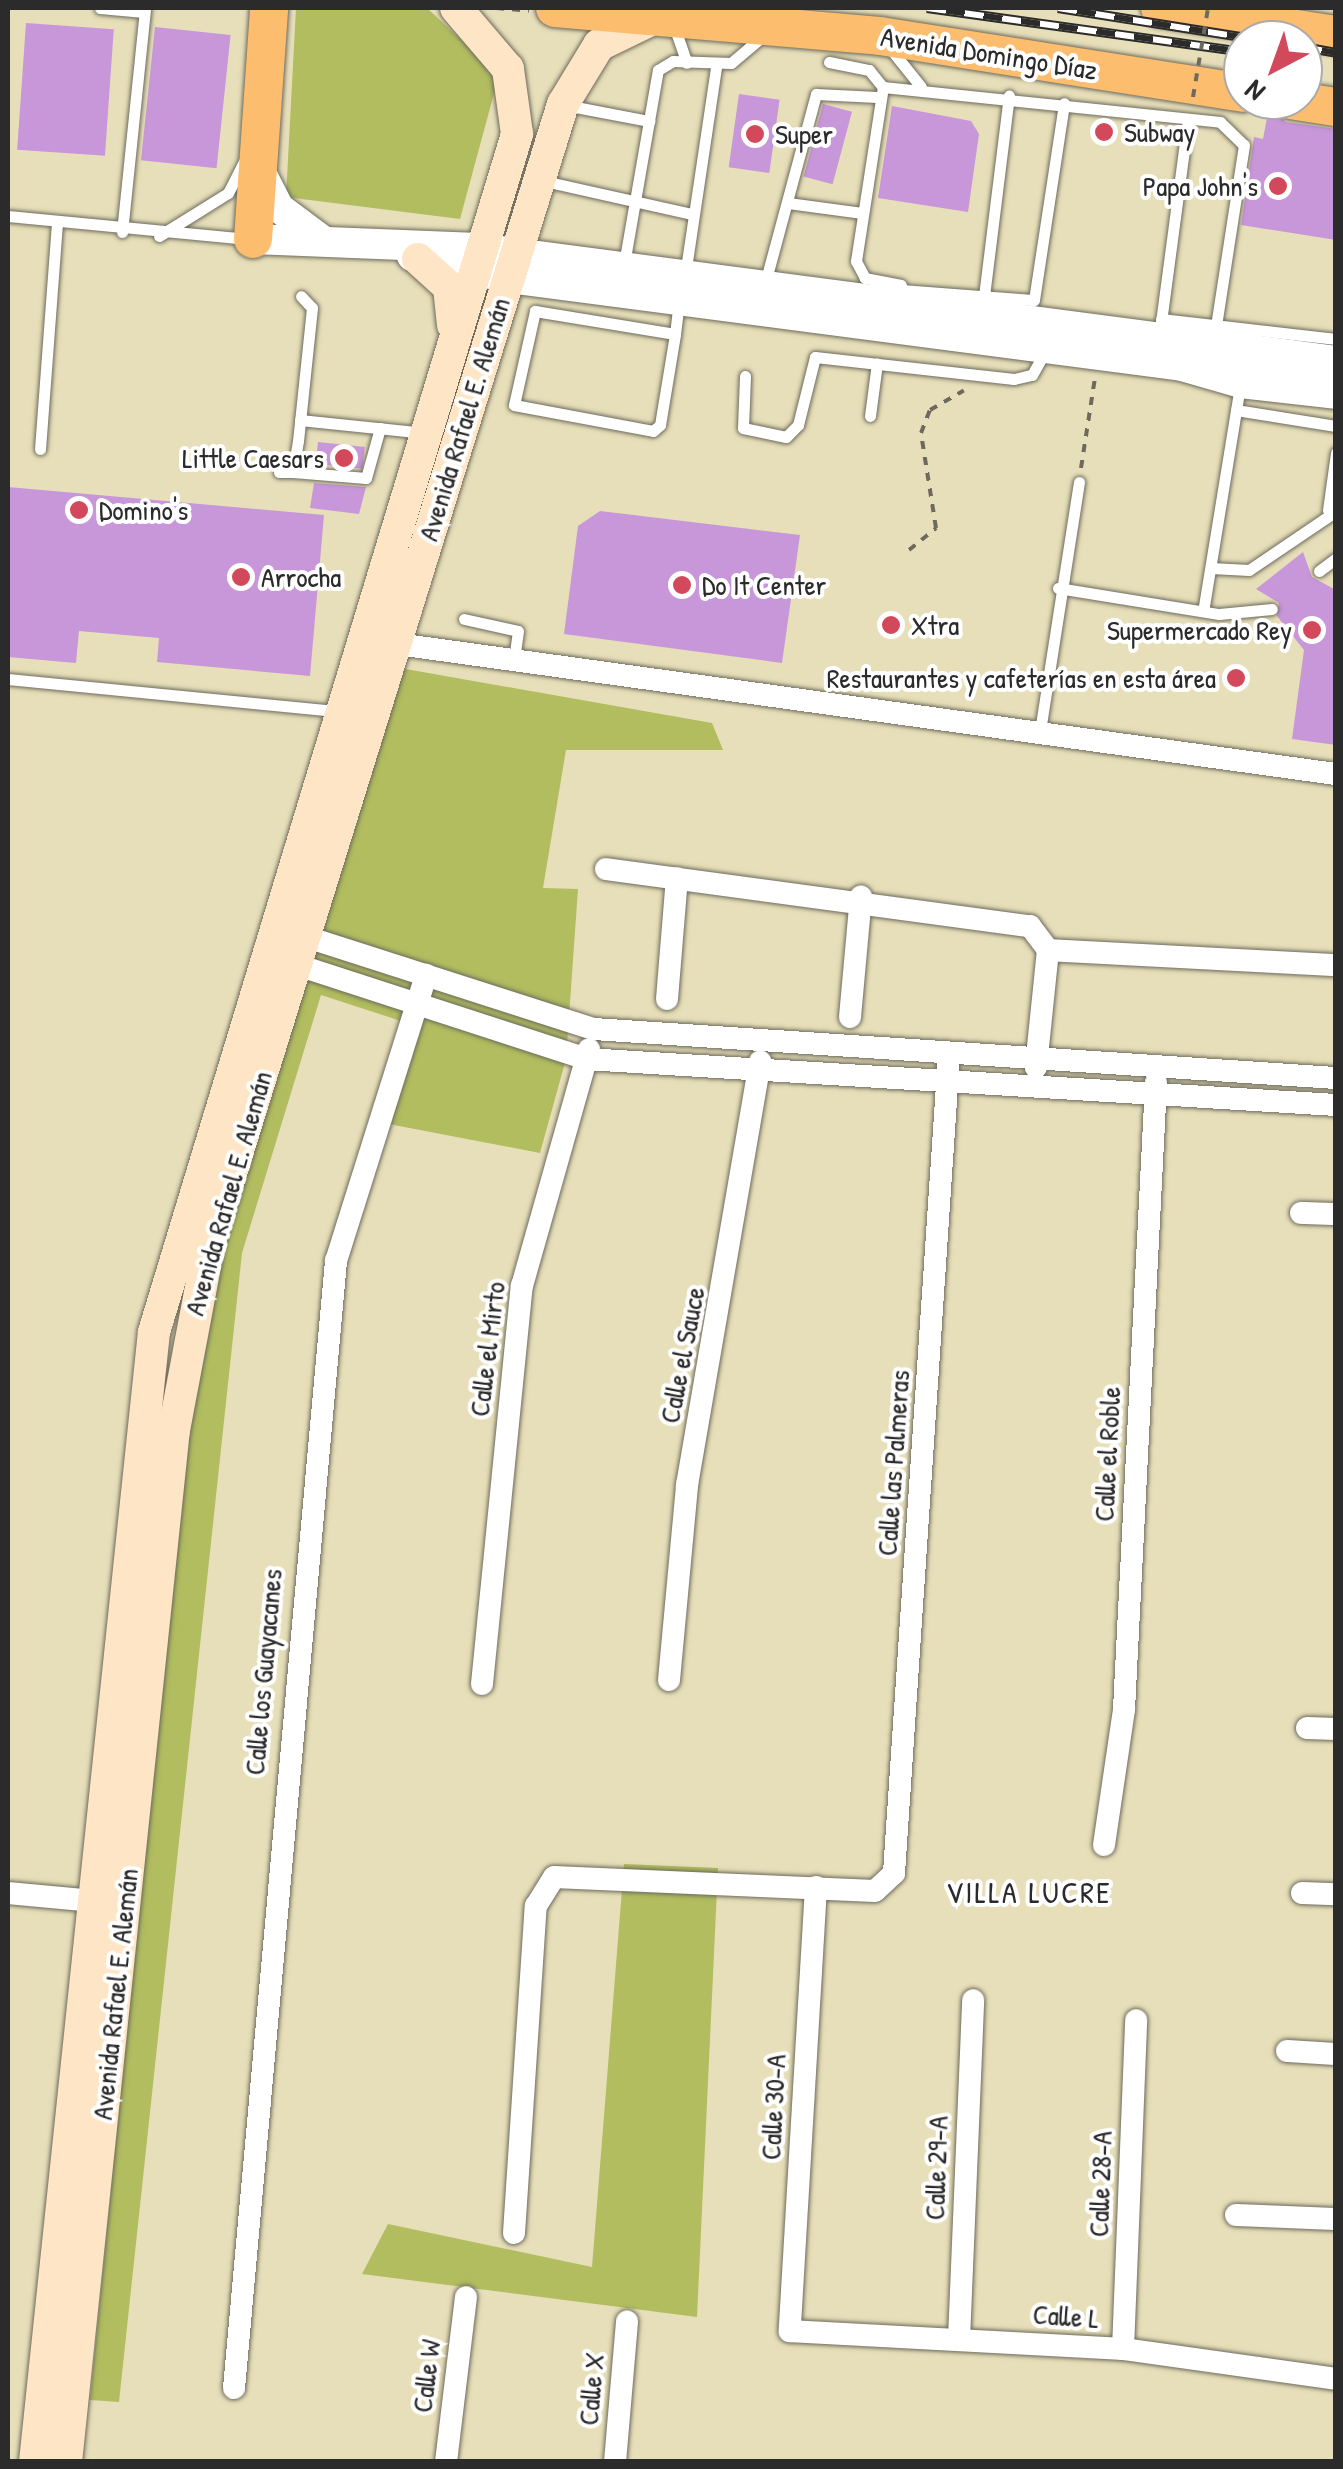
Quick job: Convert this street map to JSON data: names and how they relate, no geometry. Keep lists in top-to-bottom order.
{
  "streets": {
    "main road": ["Avenida Domingo Díaz", "Avenida Rafael E. Alemán"],
    "street": [
      "Calle el Mirto",
      "Calle el Sauce",
      "Calle el Roble",
      "Calle las Palmeras",
      "Calle los Guayacanes",
      "Calle 30-A",
      "Calle 29-A",
      "Calle 28-A",
      "Calle L",
      "Calle W",
      "Calle X"
    ]
  },
  "crossings": [
    ["Avenida Domingo Díaz", "Avenida Rafael E. Alemán"],
    ["Calle las Palmeras", "Calle 30-A"],
    ["Calle 30-A", "Calle L"],
    ["Calle 29-A", "Calle L"],
    ["Calle 28-A", "Calle L"]
  ],
  "districts": ["VILLA LUCRE"],
  "places": [
    "Subway",
    "Super",
    "Papa John's",
    "Little Caesars",
    "Domino's",
    "Arrocha",
    "Do It Center",
    "Xtra",
    "Supermercado Rey",
    "Restaurantes y cafeterías en esta área"
  ],
  "north": "bottom left"
}
